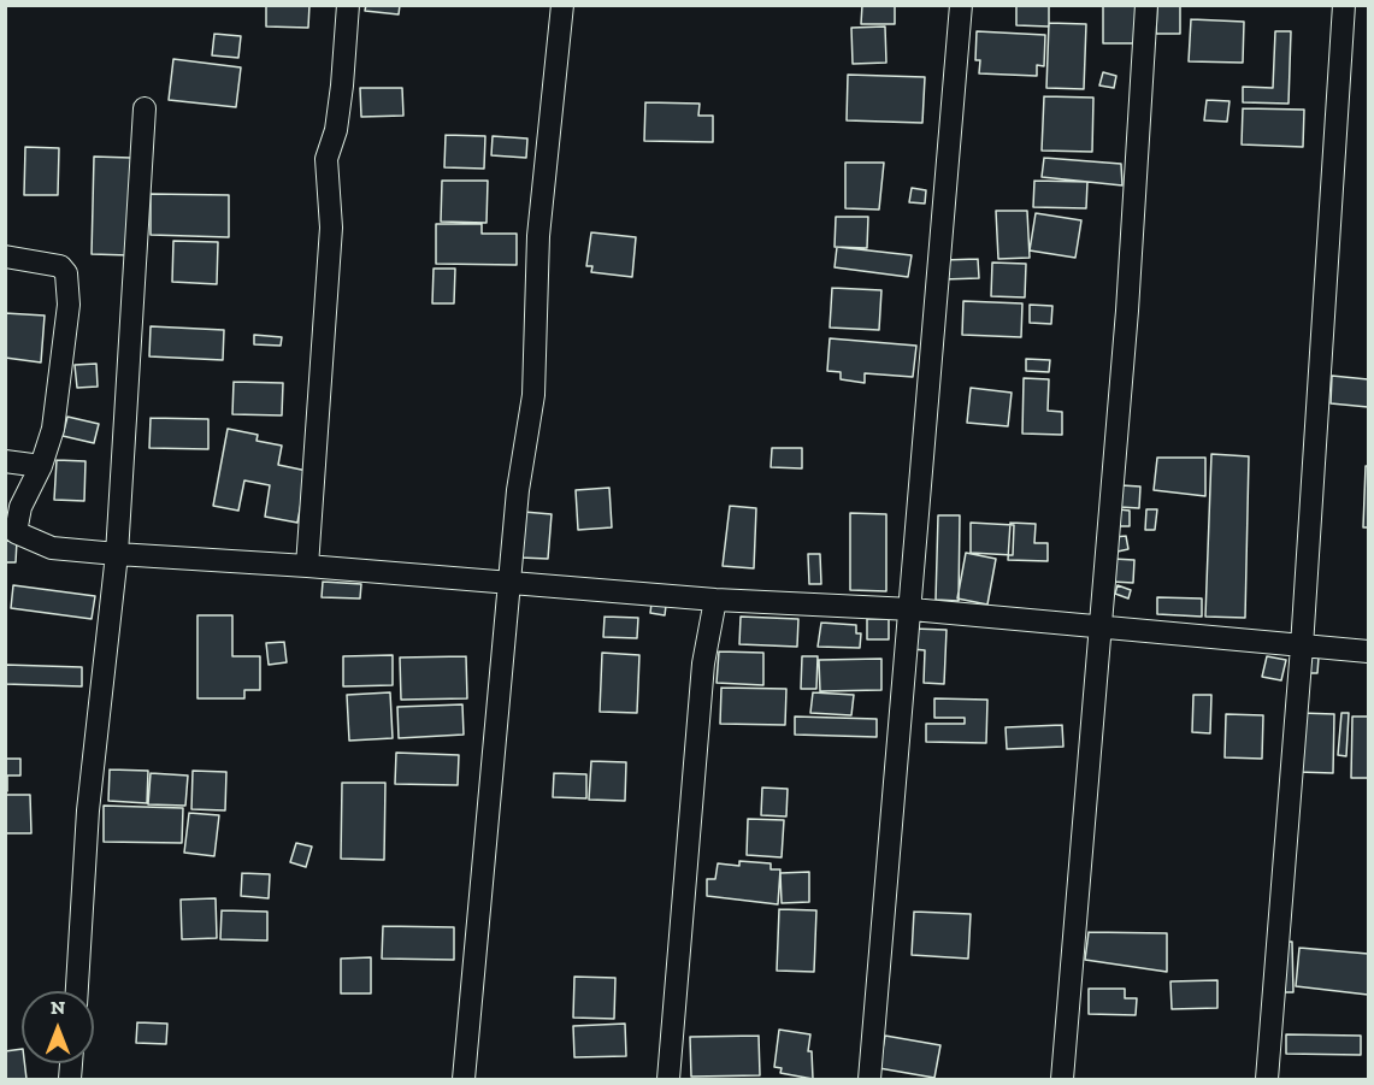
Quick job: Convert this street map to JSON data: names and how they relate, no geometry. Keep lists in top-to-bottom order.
{
  "north": "top"
}
